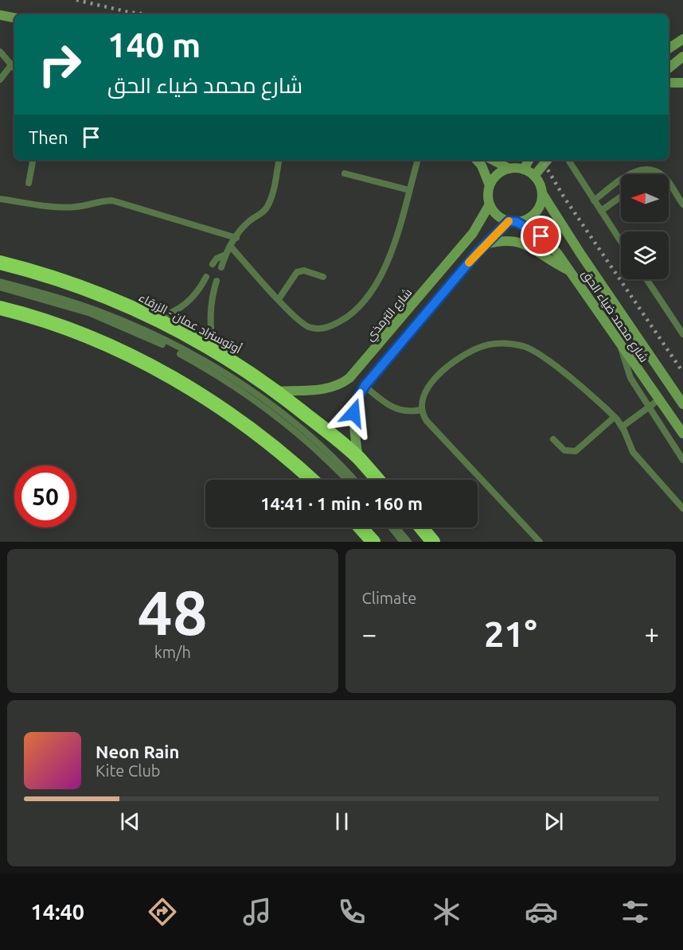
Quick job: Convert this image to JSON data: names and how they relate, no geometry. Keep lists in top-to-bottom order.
{
  "streets": {
    "highway": ["أوتوستراد عمان - الزرقاء"],
    "main road": ["شارع الترمذي", "شارع محمد ضياء الحق"]
  },
  "crossings": [
    ["شارع الترمذي", "شارع محمد ضياء الحق"],
    ["شارع الترمذي", "أوتوستراد عمان - الزرقاء"]
  ],
  "north": "left",
  "page": {
    "turn": ["140 m", "شارع محمد ضياء الحق"],
    "then": "Then",
    "limit": "50",
    "trip": "14:41 · 1 min · 160 m",
    "tile": [
      ["48", "km/h"],
      "Climate"
    ],
    "heat": ["−", "21°", "+"],
    "song": ["Neon Rain", "Kite Club"],
    "tabs": "14:40"
  }
}
